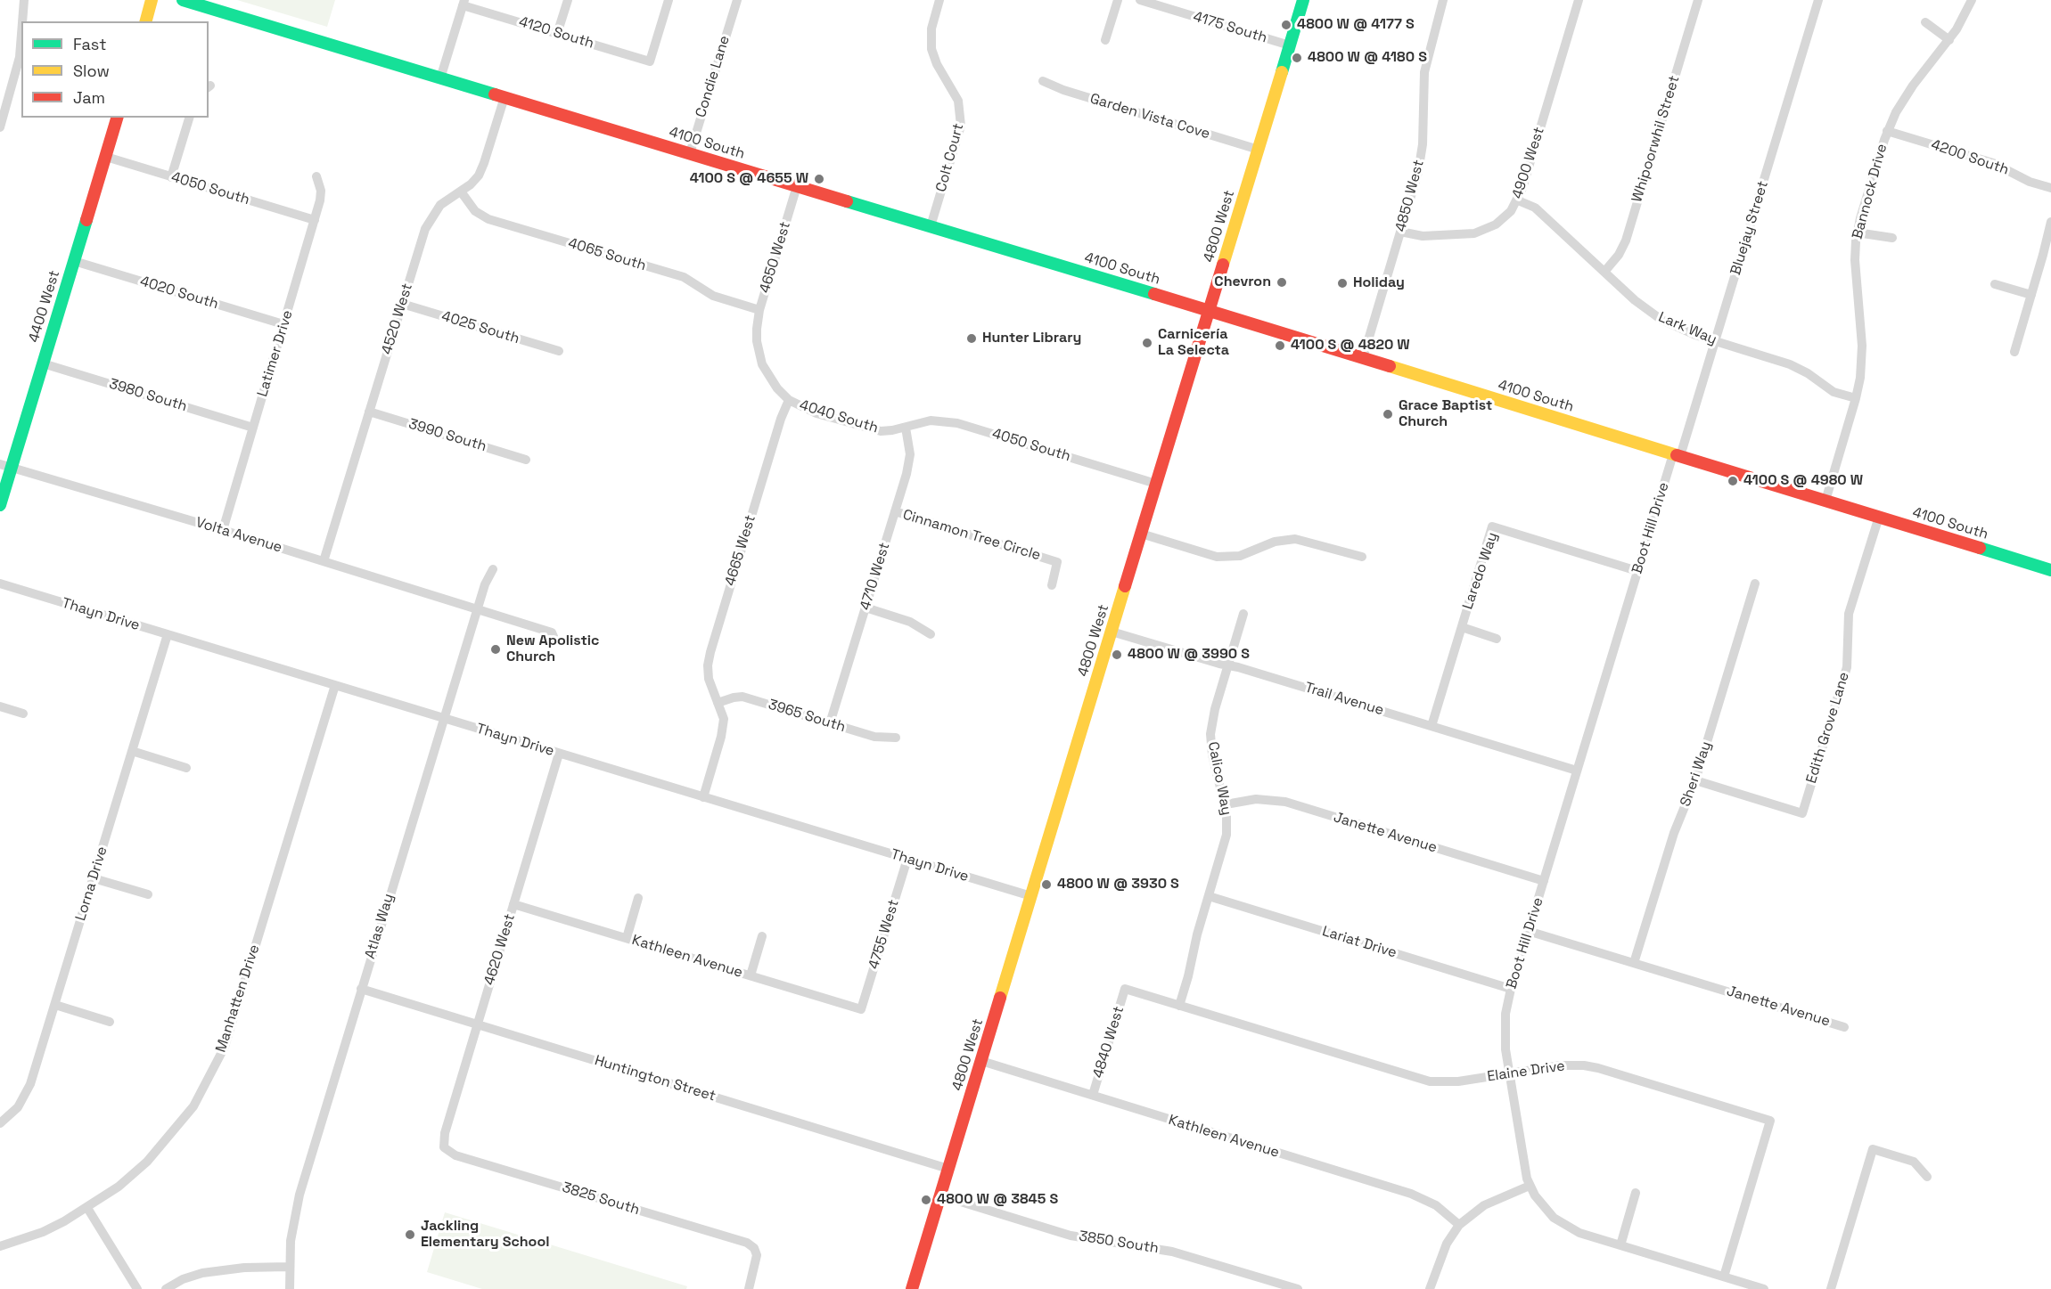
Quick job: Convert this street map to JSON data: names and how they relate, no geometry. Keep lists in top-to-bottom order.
{
  "streets": {
    "main road": ["4100 South", "4800 West", "4400 West"],
    "street": [
      "4175 South",
      "4120 South",
      "Condie Lane",
      "Garden Vista Cove",
      "Whipoorwhil Street",
      "Colt Court",
      "4200 South",
      "4900 West",
      "4050 South",
      "Bannock Drive",
      "4850 West",
      "Bluejay Street",
      "4065 South",
      "4650 West",
      "4020 South",
      "4520 West",
      "4025 South",
      "Lark Way",
      "Latimer Drive",
      "3980 South",
      "4040 South",
      "3990 South",
      "Boot Hill Drive",
      "Volta Avenue",
      "Cinnamon Tree Circle",
      "4665 West",
      "Laredo Way",
      "4710 West",
      "Thayn Drive",
      "Trail Avenue",
      "3965 South",
      "Edith Grove Lane",
      "Sheri Way",
      "Calico Way",
      "Janette Avenue",
      "Lorna Drive",
      "Atlas Way",
      "4755 West",
      "Lariat Drive",
      "4620 West",
      "Kathleen Avenue",
      "Manhatten Drive",
      "4840 West",
      "Elaine Drive",
      "Huntington Street",
      "3825 South",
      "3850 South"
    ]
  },
  "crossings": [
    ["4175 South", "4800 West"],
    ["Condie Lane", "4100 South"],
    ["Garden Vista Cove", "4800 West"],
    ["Whipoorwhil Street", "Lark Way"],
    ["4100 South", "Colt Court"],
    ["4100 South", "Bannock Drive"],
    ["4100 South", "4850 West"],
    ["4100 South", "4800 West"],
    ["4100 South", "Bluejay Street"],
    ["4100 South", "4650 West"],
    ["4100 South", "4520 West"],
    ["4100 South", "Boot Hill Drive"],
    ["4100 South", "Edith Grove Lane"],
    ["4200 South", "Bannock Drive"],
    ["4900 West", "4850 West"],
    ["4900 West", "Lark Way"],
    ["4050 South", "4800 West"],
    ["4050 South", "4400 West"],
    ["4050 South", "Latimer Drive"],
    ["4050 South", "4040 South"],
    ["4050 South", "4710 West"],
    ["Bannock Drive", "Lark Way"],
    ["4800 West", "Thayn Drive"],
    ["4800 West", "Trail Avenue"],
    ["4800 West", "Kathleen Avenue"],
    ["4800 West", "Huntington Street"],
    ["4800 West", "3850 South"],
    ["Bluejay Street", "Lark Way"],
    ["Bluejay Street", "Boot Hill Drive"],
    ["4065 South", "4650 West"],
    ["4065 South", "4520 West"],
    ["4650 West", "4040 South"],
    ["4020 South", "4400 West"],
    ["4020 South", "Latimer Drive"],
    ["4400 West", "3980 South"],
    ["4400 West", "Volta Avenue"],
    ["4520 West", "4025 South"],
    ["4520 West", "3990 South"],
    ["4520 West", "Volta Avenue"],
    ["Latimer Drive", "3980 South"],
    ["Latimer Drive", "Volta Avenue"],
    ["4040 South", "4665 West"],
    ["4040 South", "4710 West"],
    ["Boot Hill Drive", "Laredo Way"],
    ["Boot Hill Drive", "Trail Avenue"],
    ["Boot Hill Drive", "Janette Avenue"],
    ["Boot Hill Drive", "Lariat Drive"],
    ["Boot Hill Drive", "Elaine Drive"],
    ["Volta Avenue", "Atlas Way"],
    ["Cinnamon Tree Circle", "4710 West"],
    ["4665 West", "Thayn Drive"],
    ["4665 West", "3965 South"],
    ["Laredo Way", "Trail Avenue"],
    ["4710 West", "3965 South"],
    ["Thayn Drive", "Lorna Drive"],
    ["Thayn Drive", "Atlas Way"],
    ["Thayn Drive", "4755 West"],
    ["Thayn Drive", "4620 West"],
    ["Thayn Drive", "Manhatten Drive"],
    ["Trail Avenue", "Calico Way"],
    ["Edith Grove Lane", "Sheri Way"],
    ["Sheri Way", "Janette Avenue"],
    ["Calico Way", "Janette Avenue"],
    ["Calico Way", "Lariat Drive"],
    ["Calico Way", "Elaine Drive"],
    ["Atlas Way", "Huntington Street"],
    ["4755 West", "Kathleen Avenue"],
    ["4620 West", "Kathleen Avenue"],
    ["4620 West", "Huntington Street"],
    ["4620 West", "3825 South"],
    ["Kathleen Avenue", "4840 West"],
    ["4840 West", "Elaine Drive"]
  ],
  "places": [
    "4800 W @ 4177 S",
    "4800 W @ 4180 S",
    "4100 S @ 4655 W",
    "Chevron",
    "Holiday",
    "Hunter Library",
    "Carnicería La Selecta",
    "4100 S @ 4820 W",
    "Grace Baptist Church",
    "4100 S @ 4980 W",
    "New Apolistic Church",
    "4800 W @ 3990 S",
    "4800 W @ 3930 S",
    "4800 W @ 3845 S",
    "Jackling Elementary School"
  ],
  "legend": ["Fast", "Slow", "Jam"]
}
